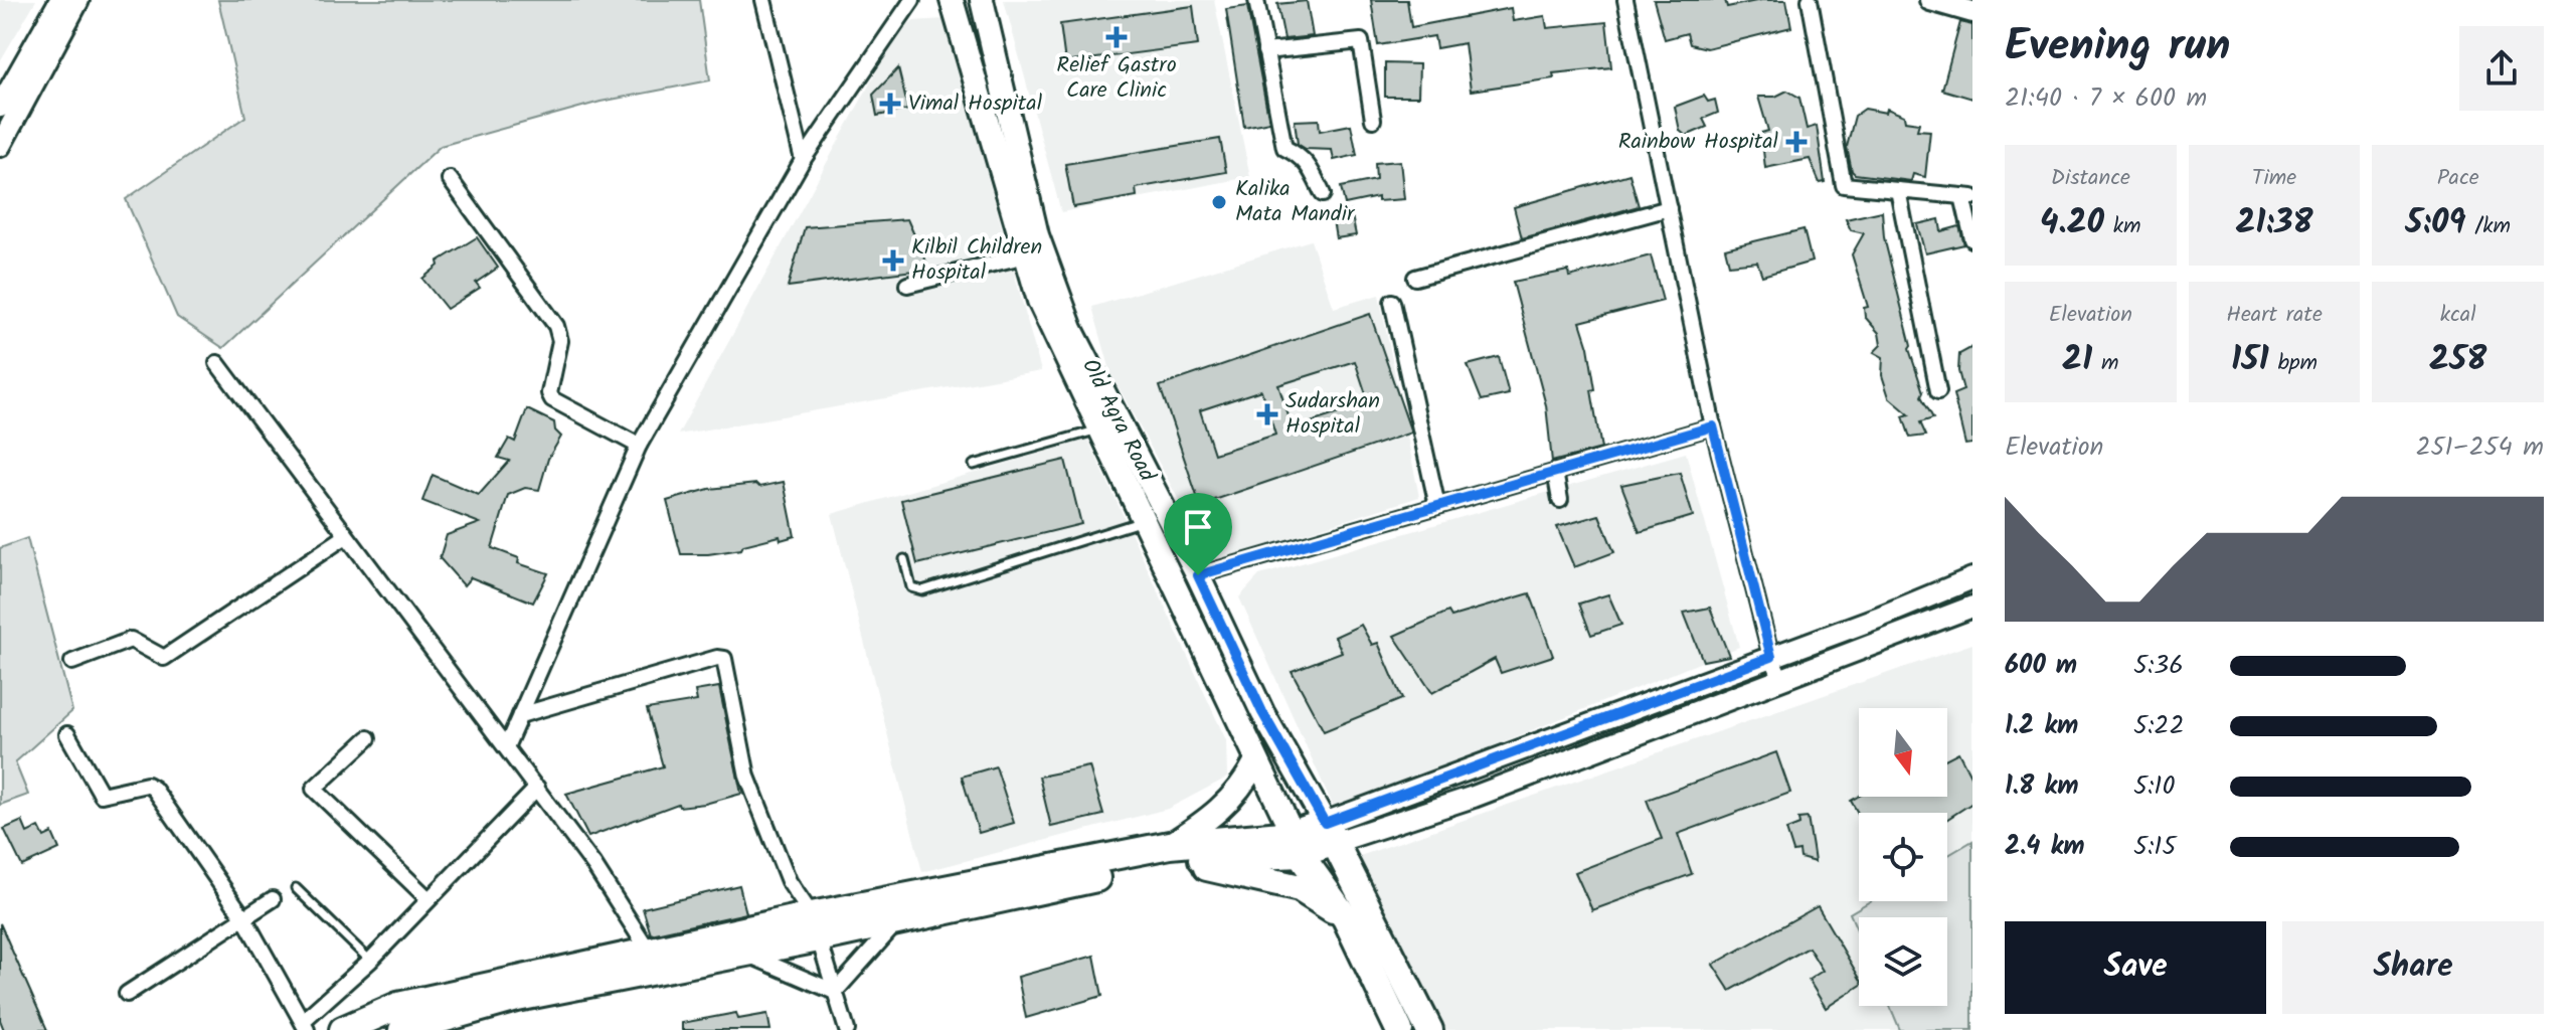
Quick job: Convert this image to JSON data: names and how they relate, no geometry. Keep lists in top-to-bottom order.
{
  "streets": {
    "highway": ["Old Agra Road"]
  },
  "places": {
    "health": [
      "Relief Gastro Care Clinic",
      "Vimal Hospital",
      "Rainbow Hospital",
      "Kilbil Children Hospital",
      "Sudarshan Hospital"
    ],
    "other": ["Kalika Mata Mandir"]
  },
  "north": "bottom",
  "page": {
    "heading": ["Evening run", "21:40 · 7 × 600 m"],
    "stats": [
      ["Distance", "4.20 km"],
      ["Time", "21:38"],
      ["Pace", "5:09 /km"],
      ["Elevation", "21 m"],
      ["Heart rate", "151 bpm"],
      ["kcal", "258"]
    ],
    "chart": ["Elevation", "251–254 m"],
    "list": [
      {
        "name": "600 m",
        "note": "5:36"
      },
      {
        "name": "1.2 km",
        "note": "5:22"
      },
      {
        "name": "1.8 km",
        "note": "5:10"
      },
      {
        "name": "2.4 km",
        "note": "5:15"
      }
    ],
    "buttons": ["Save", "Share"]
  }
}
